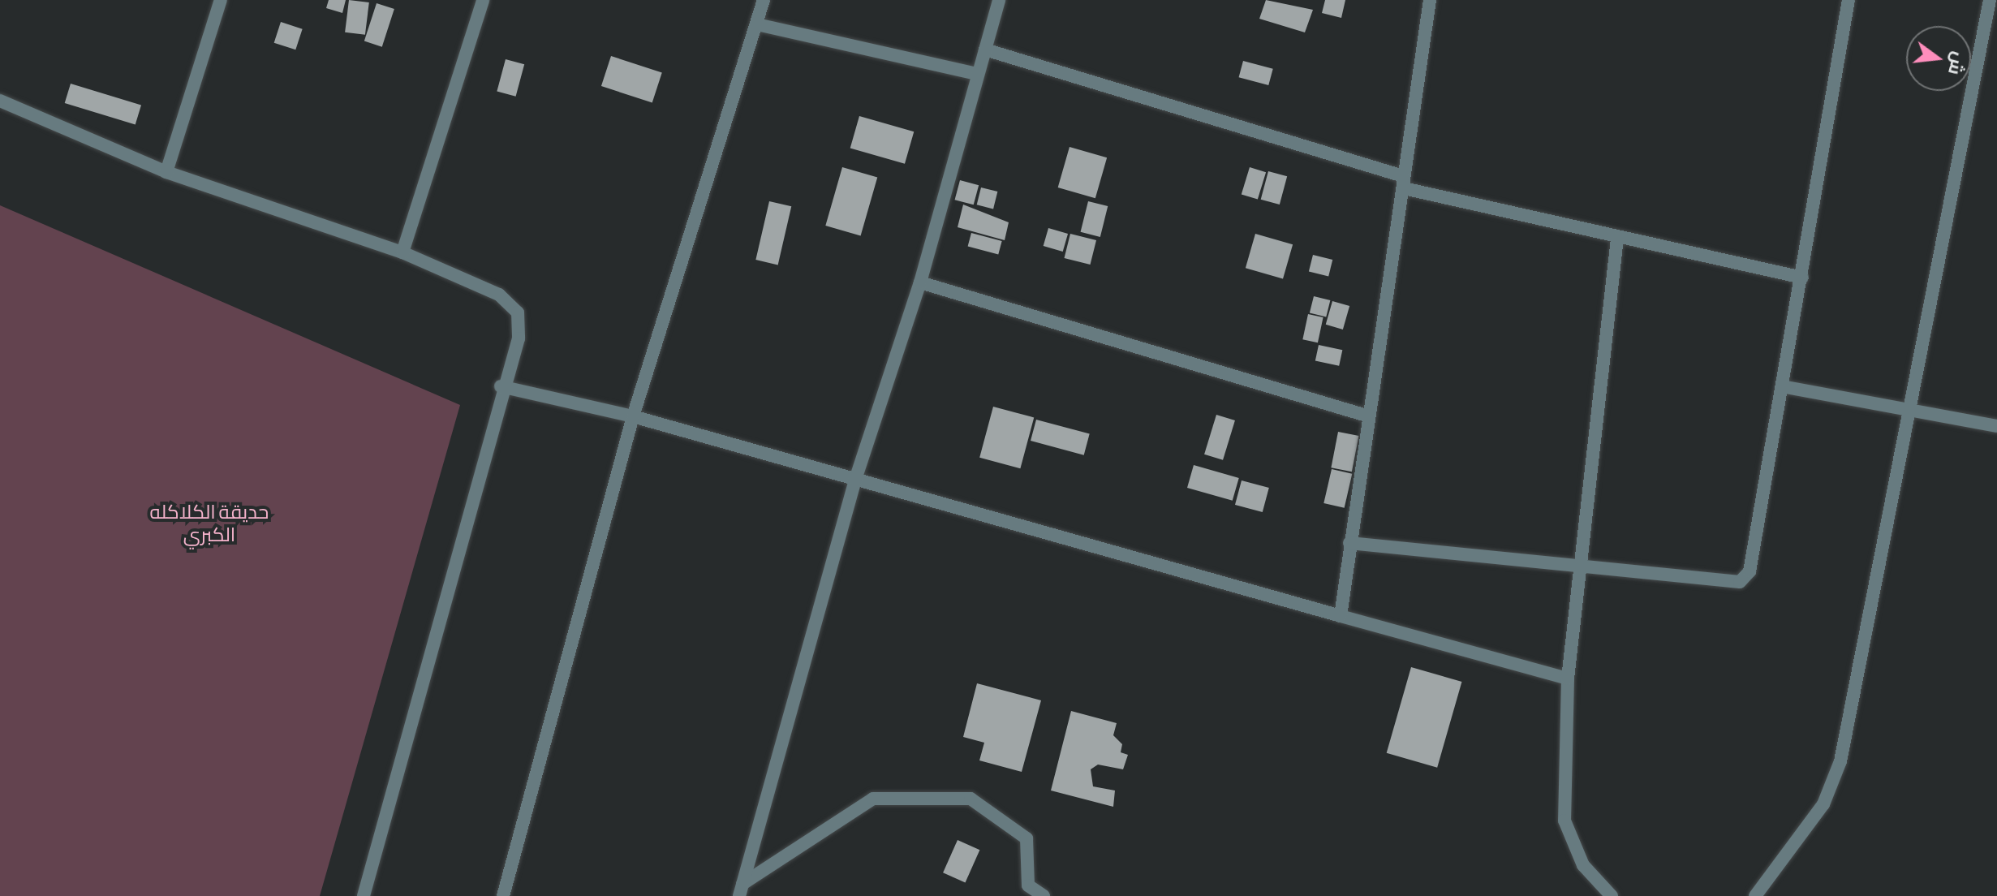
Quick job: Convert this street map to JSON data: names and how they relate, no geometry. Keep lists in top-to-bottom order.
{
  "parks": ["حديقة الكلاكله الكبري"],
  "north": "right"
}
